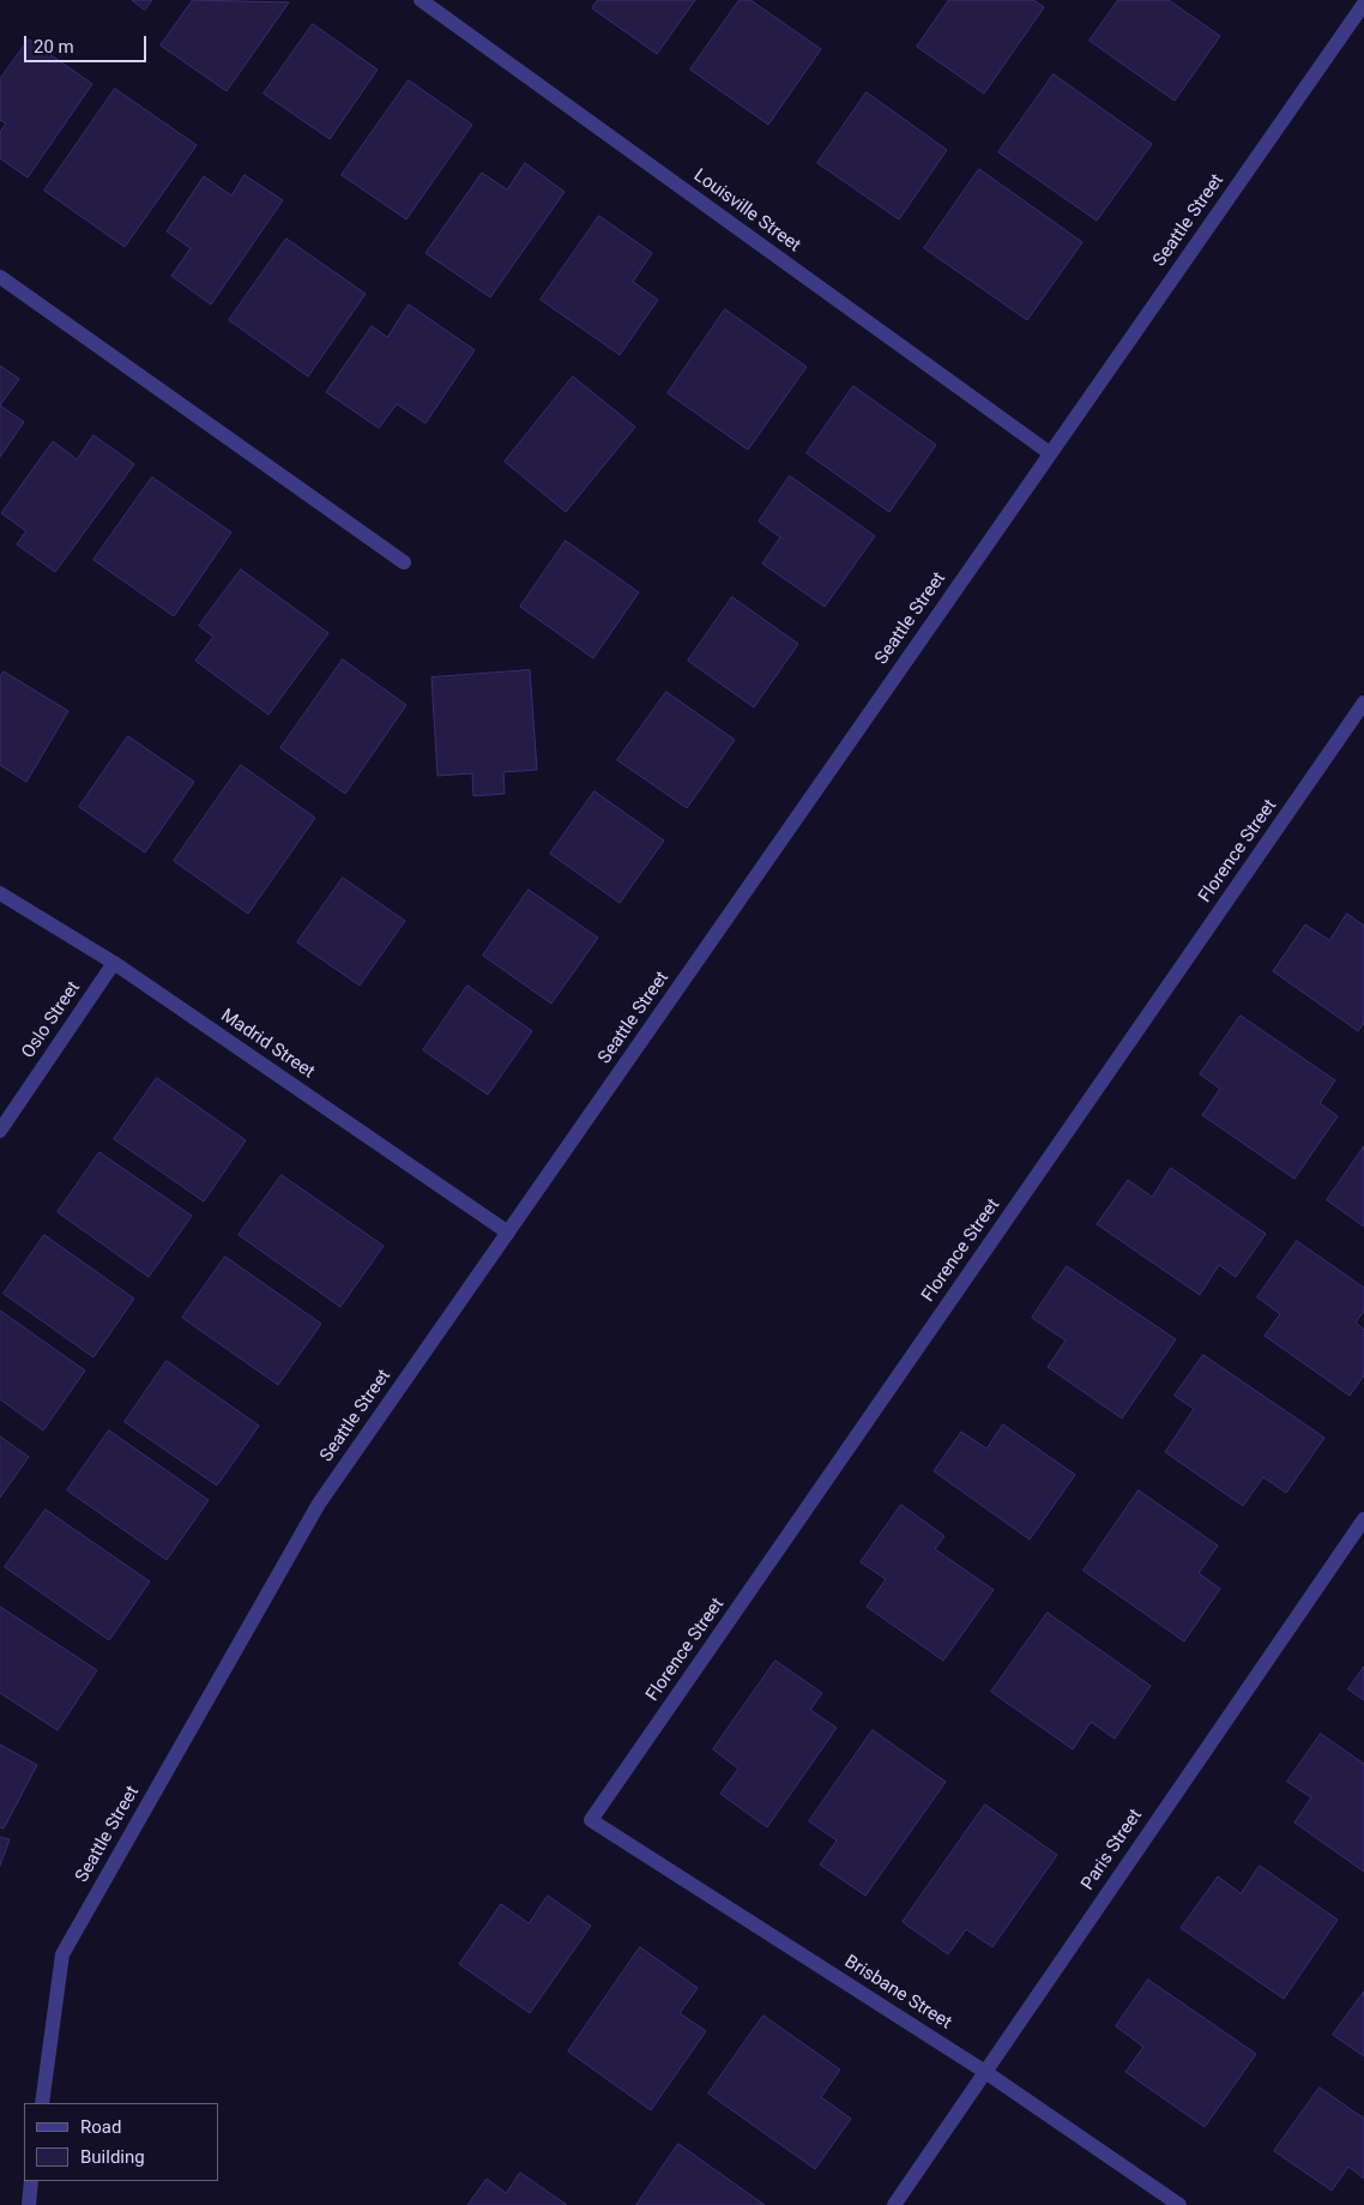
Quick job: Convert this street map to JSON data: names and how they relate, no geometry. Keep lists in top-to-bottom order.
{
  "streets": {
    "street": [
      "Louisville Street",
      "Seattle Street",
      "Florence Street",
      "Oslo Street",
      "Madrid Street",
      "Paris Street",
      "Brisbane Street"
    ]
  },
  "crossings": [
    ["Louisville Street", "Seattle Street"],
    ["Seattle Street", "Madrid Street"],
    ["Florence Street", "Brisbane Street"],
    ["Oslo Street", "Madrid Street"],
    ["Paris Street", "Brisbane Street"]
  ],
  "legend": ["Road", "Building"],
  "scale_bar": "20 m"
}
